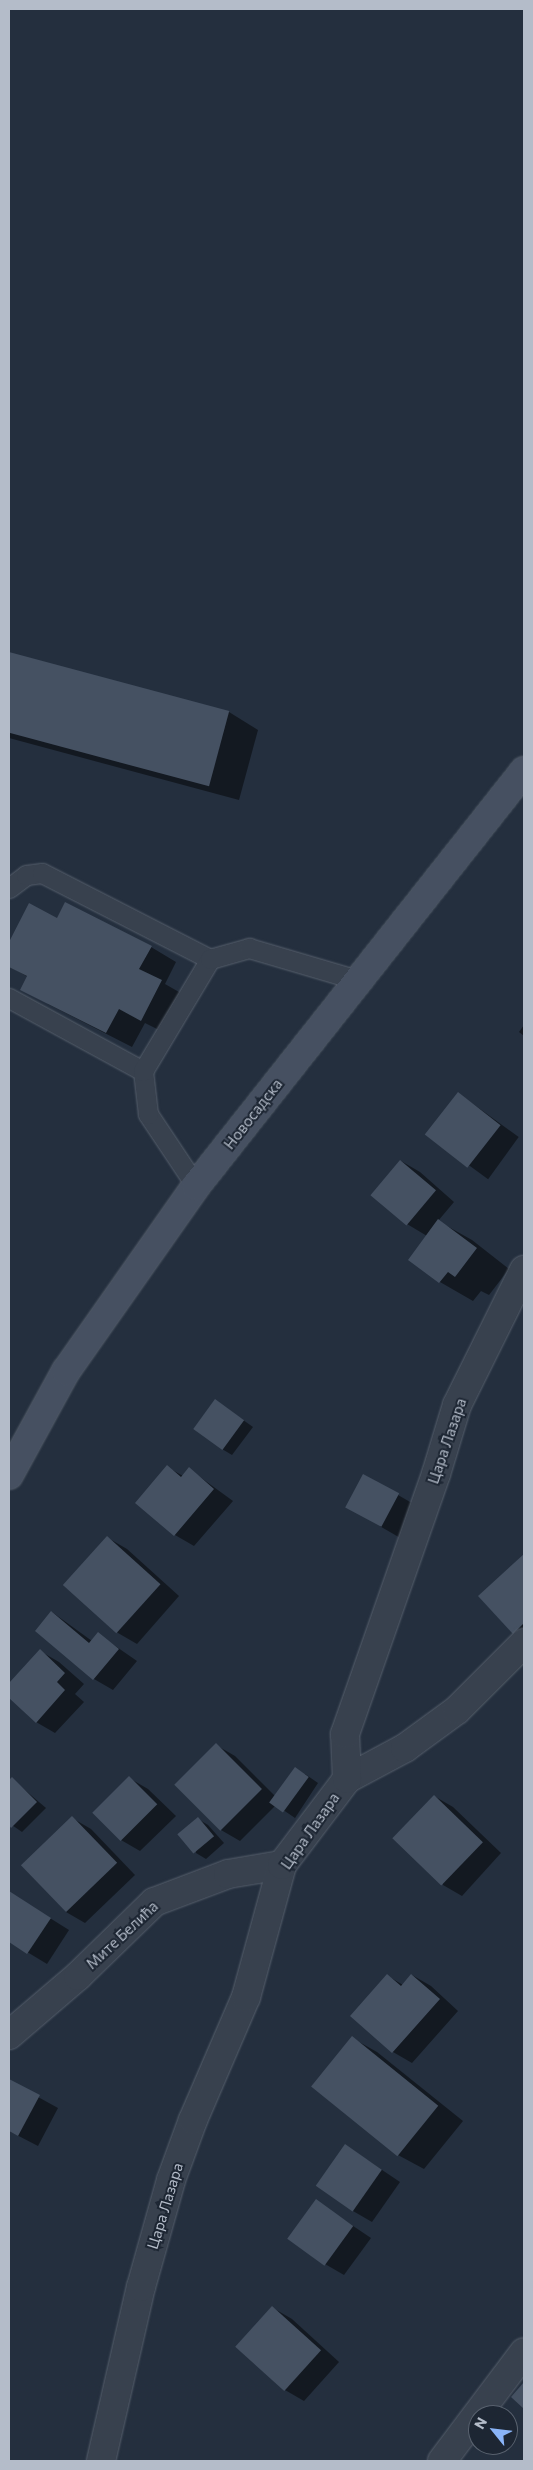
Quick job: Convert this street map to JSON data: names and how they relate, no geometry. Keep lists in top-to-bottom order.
{
  "streets": {
    "main road": ["Новосадска"],
    "street": ["Цара Лазара", "Мите Белића"]
  },
  "crossings": [
    ["Цара Лазара", "Мите Белића"]
  ],
  "north": "top left"
}
